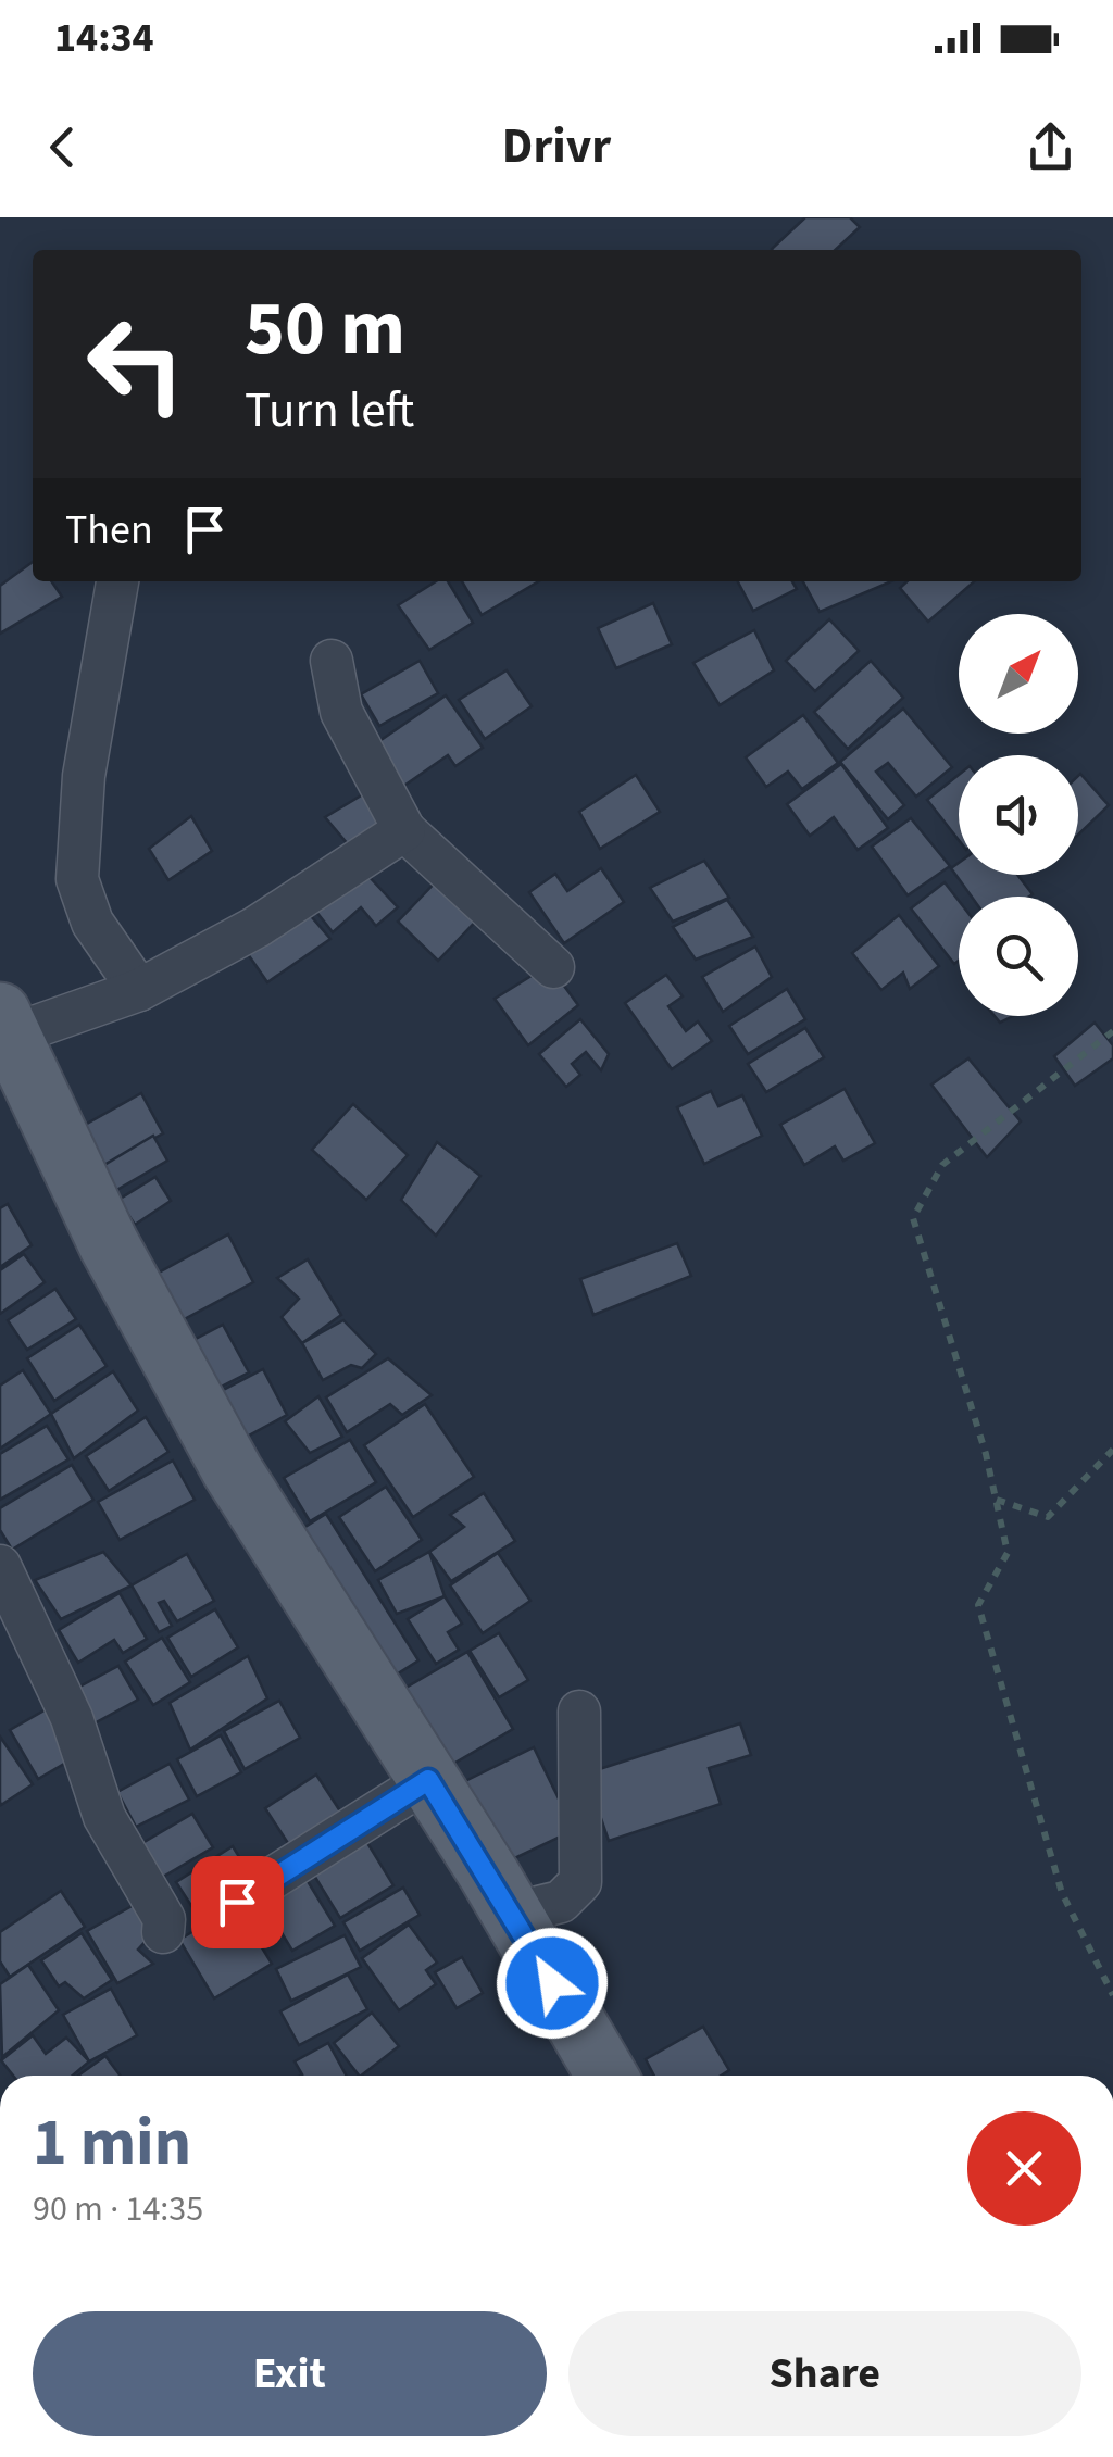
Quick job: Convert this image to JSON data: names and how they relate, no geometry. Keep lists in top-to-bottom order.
{
  "north": "top right",
  "page": {
    "status": "14:34",
    "header": "Drivr",
    "turn": ["50 m", "Turn left"],
    "then": "Then",
    "heading": ["1 min", "90 m · 14:35"],
    "buttons": ["Exit", "Share"]
  }
}
